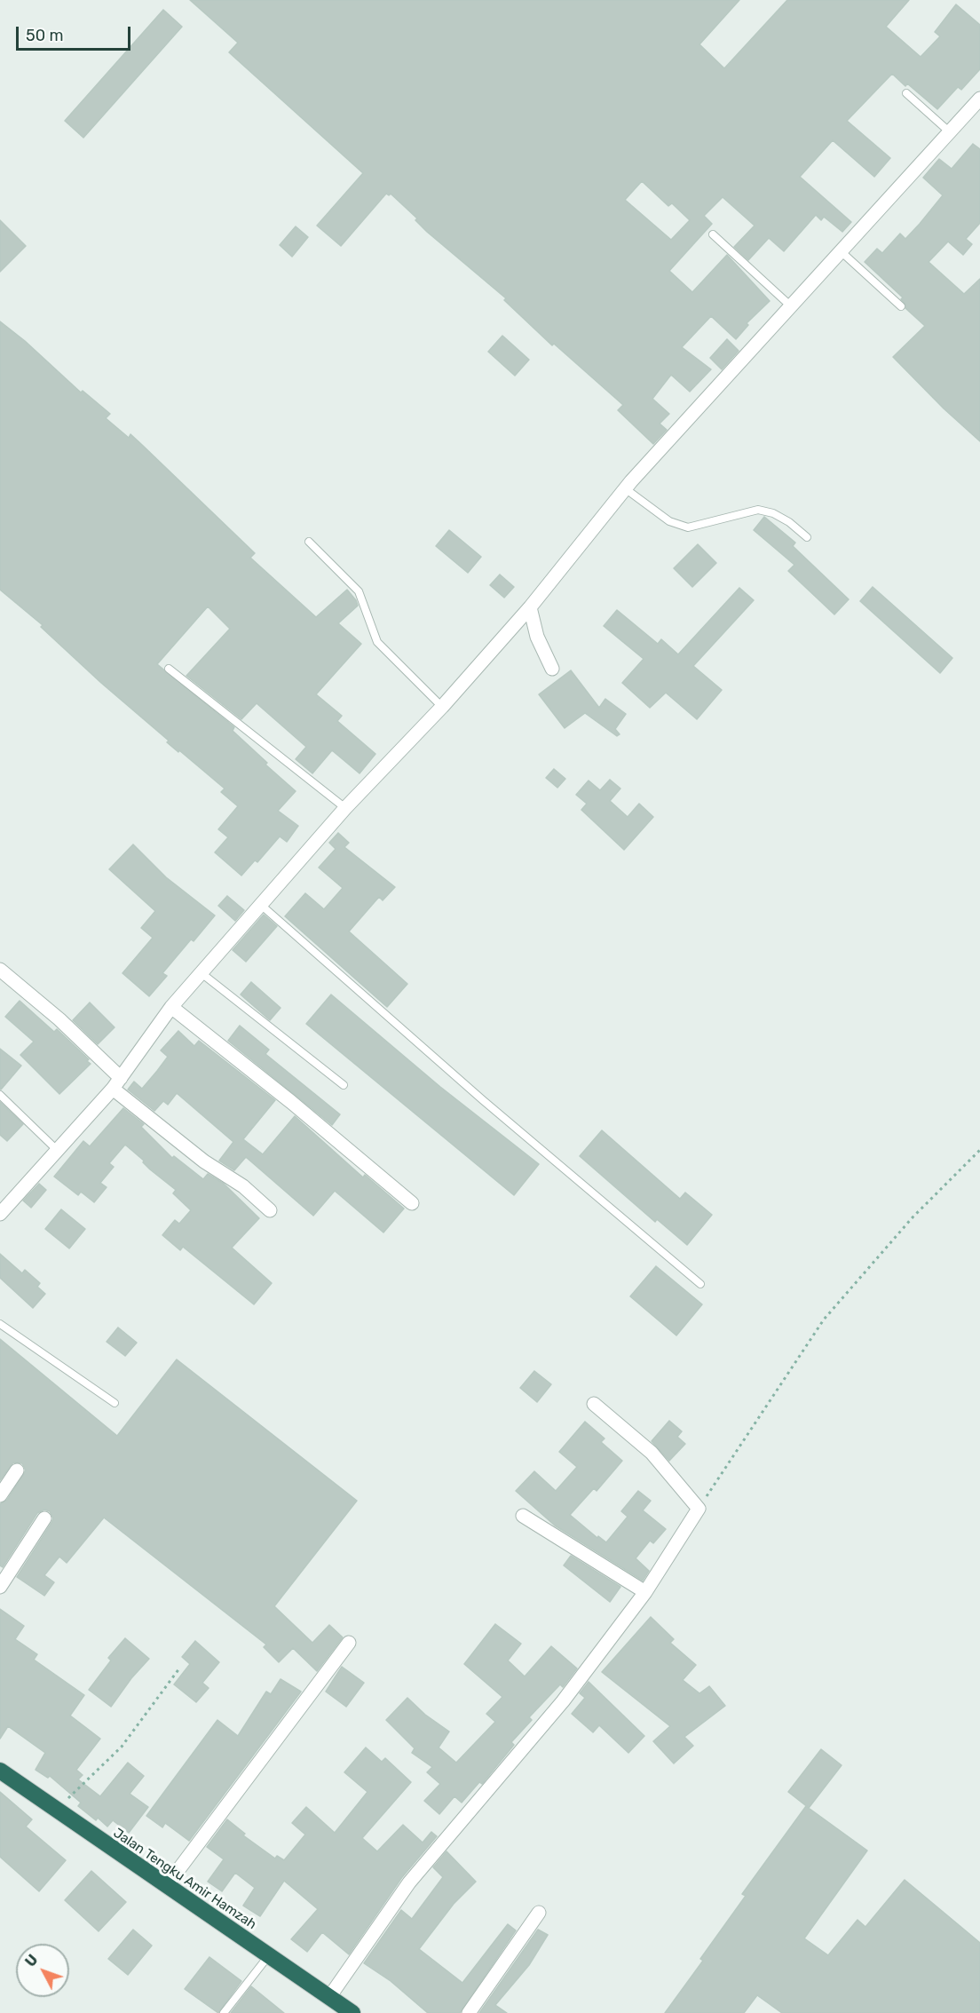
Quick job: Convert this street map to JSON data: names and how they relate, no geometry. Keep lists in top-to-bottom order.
{
  "streets": {
    "highway": ["Jalan Tengku Amir Hamzah"]
  },
  "scale_bar": "50 m",
  "north": "top left"
}
